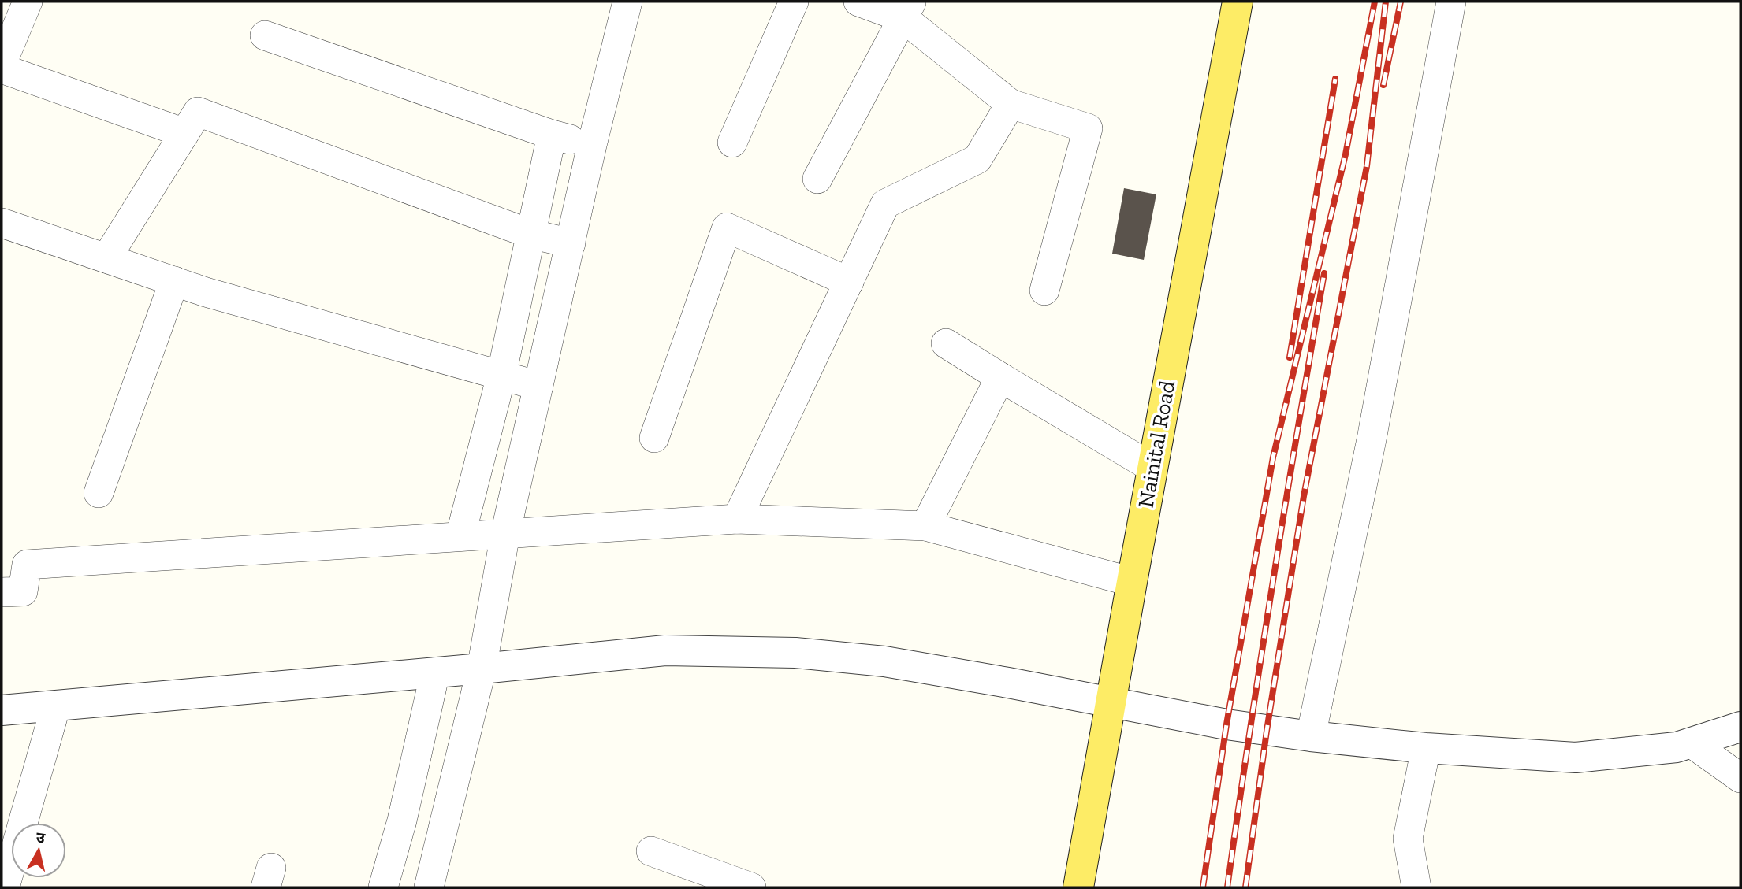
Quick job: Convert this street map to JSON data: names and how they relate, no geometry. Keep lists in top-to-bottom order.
{
  "streets": {
    "main road": ["Nainital Road"]
  },
  "north": "top"
}
